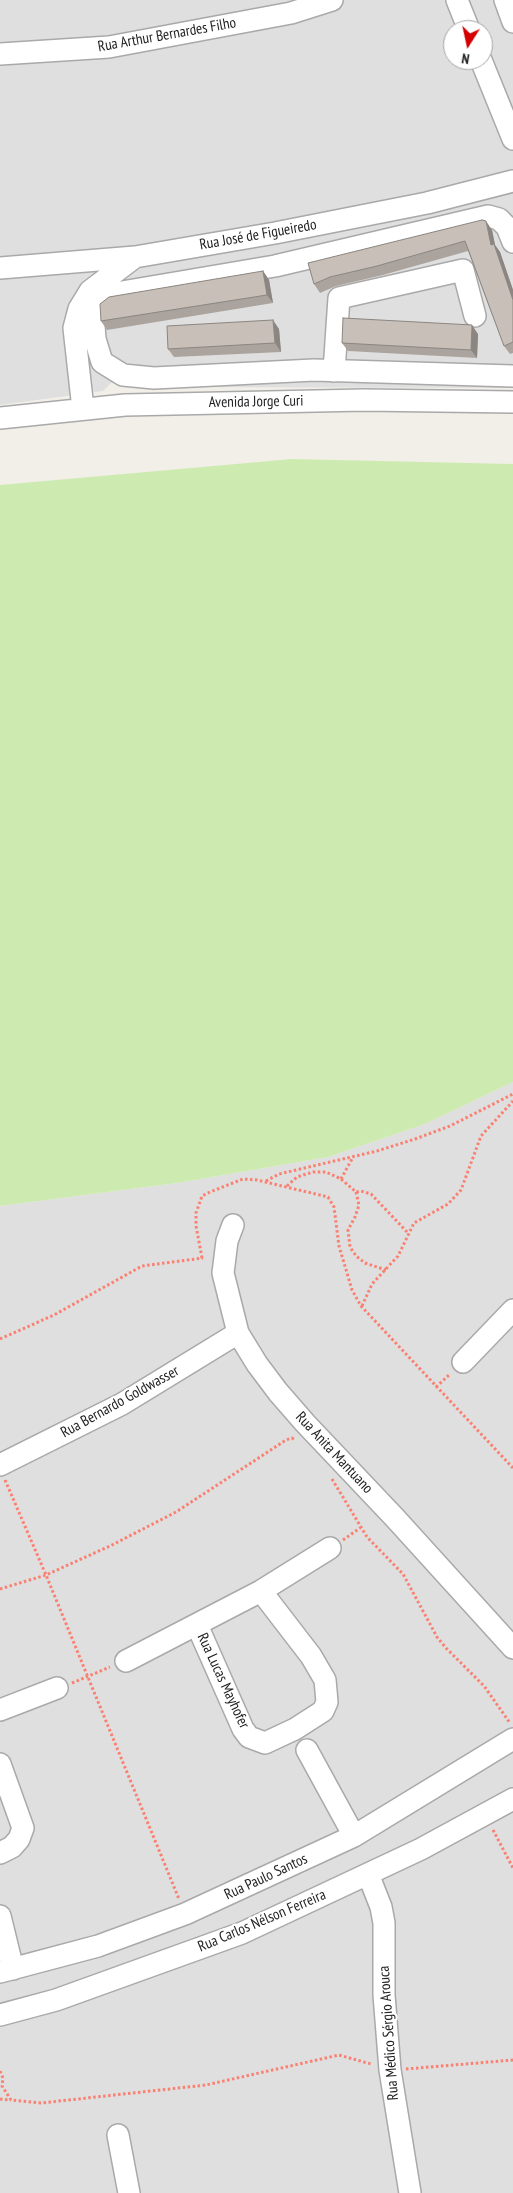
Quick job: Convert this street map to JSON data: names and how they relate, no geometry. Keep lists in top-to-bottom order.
{
  "streets": {
    "street": [
      "Rua Arthur Bernardes Filho",
      "Rua José de Figueiredo",
      "Avenida Jorge Curi",
      "Rua Bernardo Goldwasser",
      "Rua Anita Mantuano",
      "Rua Lucas Mayhofer",
      "Rua Paulo Santos",
      "Rua Carlos Nélson Ferreira",
      "Rua Médico Sérgio Arouca"
    ]
  },
  "crossings": [
    ["Rua Bernardo Goldwasser", "Rua Anita Mantuano"],
    ["Rua Carlos Nélson Ferreira", "Rua Médico Sérgio Arouca"]
  ],
  "north": "bottom"
}
